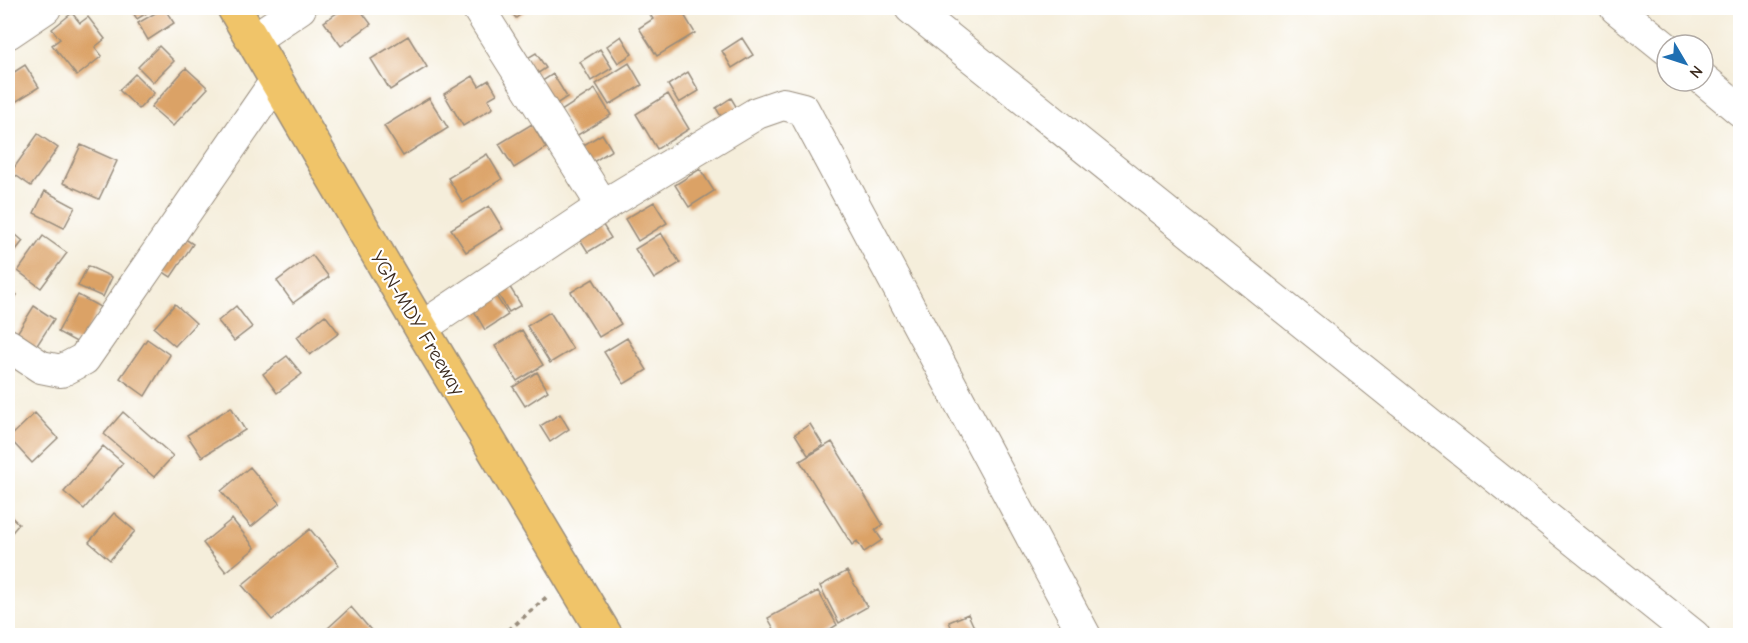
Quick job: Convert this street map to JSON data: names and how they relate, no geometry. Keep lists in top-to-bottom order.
{
  "streets": {
    "main road": ["YGN-MDY Freeway"]
  },
  "north": "bottom right"
}
